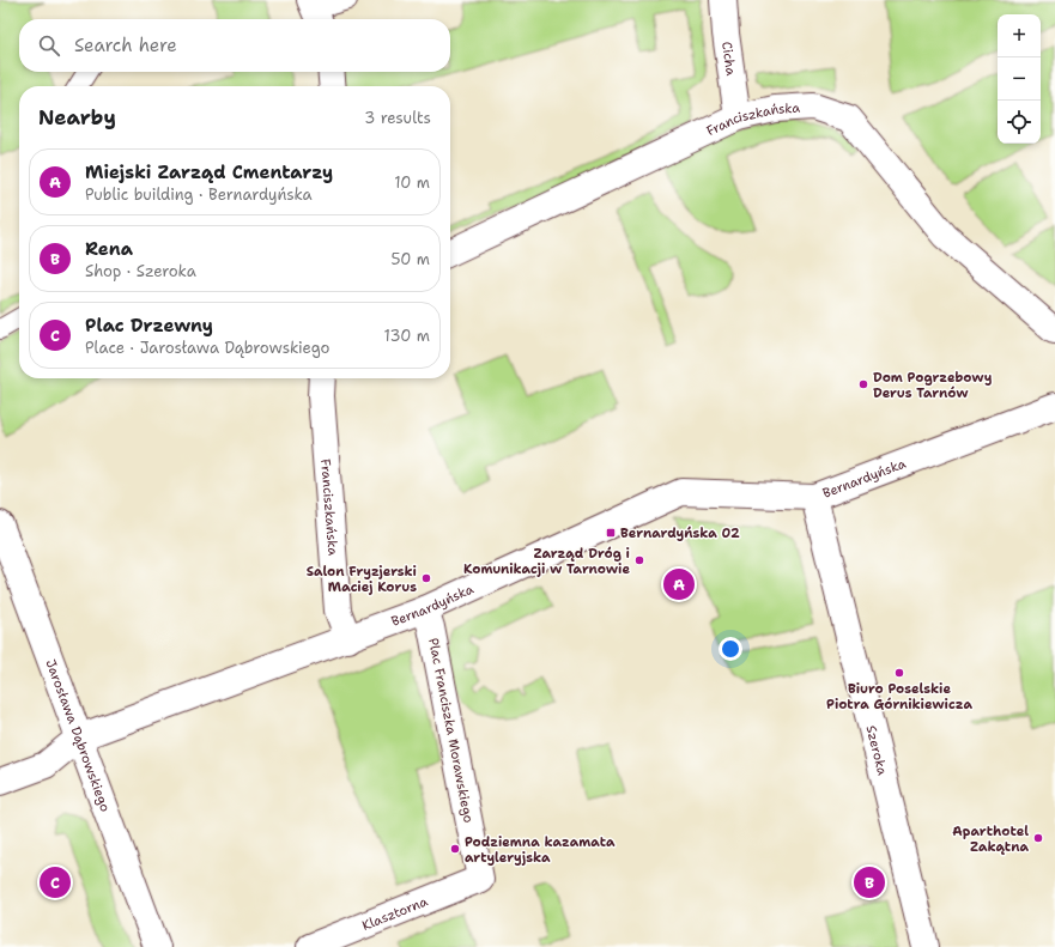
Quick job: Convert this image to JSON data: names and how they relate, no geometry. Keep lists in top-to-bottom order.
{
  "streets": {
    "street": [
      "Cicha",
      "Franciszkańska",
      "Bernardyńska",
      "Plac Franciszka Morawskiego",
      "Jarosława Dąbrowskiego",
      "Szeroka",
      "Klasztorna"
    ]
  },
  "crossings": [
    ["Cicha", "Franciszkańska"],
    ["Franciszkańska", "Bernardyńska"],
    ["Bernardyńska", "Plac Franciszka Morawskiego"],
    ["Bernardyńska", "Jarosława Dąbrowskiego"],
    ["Bernardyńska", "Szeroka"],
    ["Plac Franciszka Morawskiego", "Klasztorna"]
  ],
  "places": {
    "other": [
      "Dom Pogrzebowy Derus Tarnów",
      "Zarząd Dróg i Komunikacji w Tarnowie",
      "Salon Fryzjerski Maciej Korus",
      "Biuro Poselskie Piotra Górnikiewicza",
      "Aparthotel Zakątna",
      "Podziemna kazamata artyleryjska"
    ],
    "transit": ["Bernardyńska 02"]
  },
  "page": {
    "map_buttons": ["+", "−"],
    "search": "Search here",
    "heading": ["Nearby", "3 results"],
    "list": [
      {
        "mark": "A",
        "name": "Miejski Zarząd Cmentarzy",
        "note": "Public building · Bernardyńska",
        "value": "10 m"
      },
      {
        "mark": "B",
        "name": "Rena",
        "note": "Shop · Szeroka",
        "value": "50 m"
      },
      {
        "mark": "C",
        "name": "Plac Drzewny",
        "note": "Place · Jarosława Dąbrowskiego",
        "value": "130 m"
      }
    ],
    "pins": ["A", "B", "C"]
  }
}
